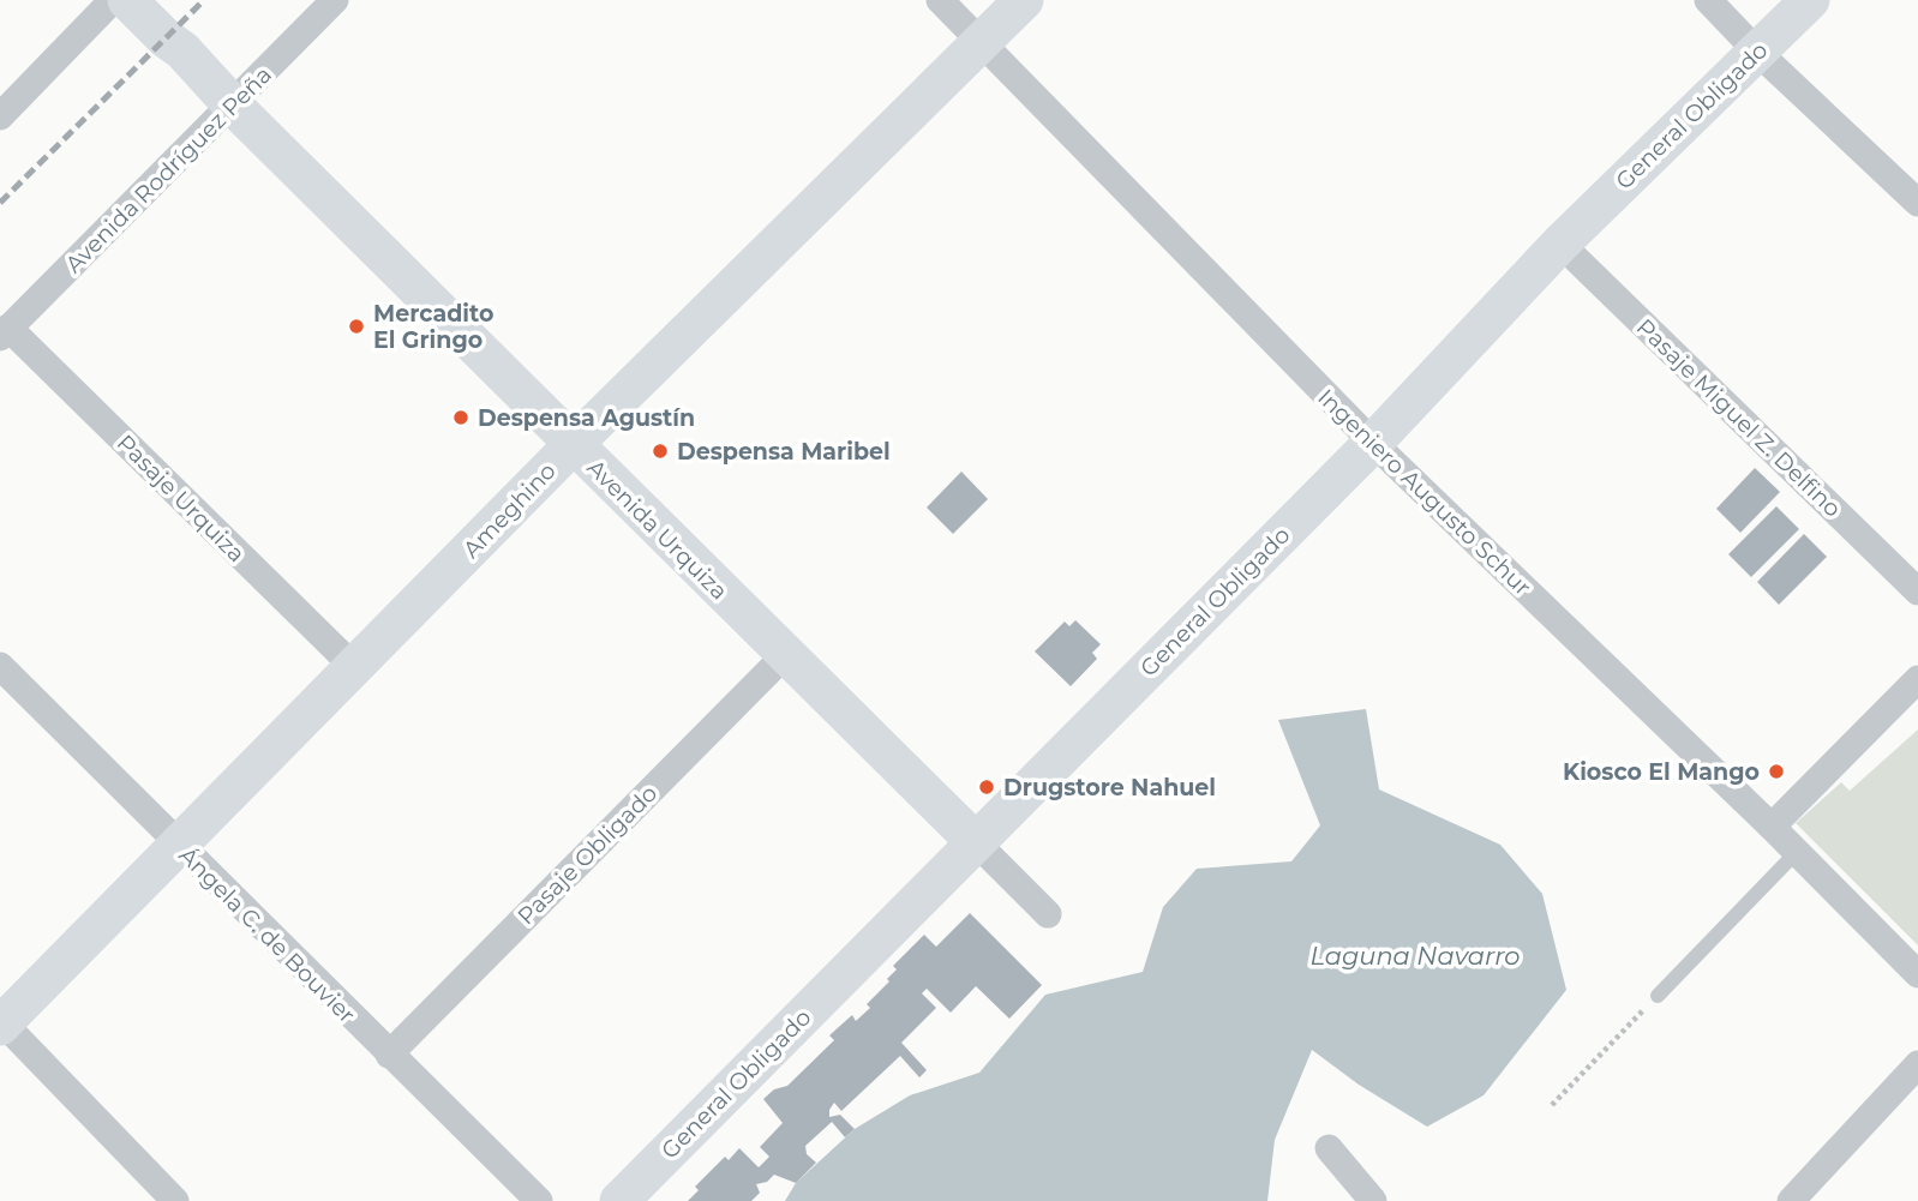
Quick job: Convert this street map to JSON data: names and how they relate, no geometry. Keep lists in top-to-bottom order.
{
  "streets": {
    "street": [
      "General Obligado",
      "Avenida Rodríguez Peña",
      "Pasaje Miguel Z. Delfino",
      "Ingeniero Augusto Schur",
      "Pasaje Urquiza",
      "Ameghino",
      "Avenida Urquiza",
      "Pasaje Obligado",
      "Ángela C. de Bouvier"
    ]
  },
  "crossings": [
    ["General Obligado", "Pasaje Miguel Z. Delfino"],
    ["General Obligado", "Ingeniero Augusto Schur"],
    ["General Obligado", "Avenida Urquiza"],
    ["Avenida Rodríguez Peña", "Pasaje Urquiza"],
    ["Avenida Rodríguez Peña", "Avenida Urquiza"],
    ["Ingeniero Augusto Schur", "Ameghino"],
    ["Pasaje Urquiza", "Ameghino"],
    ["Ameghino", "Avenida Urquiza"],
    ["Ameghino", "Ángela C. de Bouvier"],
    ["Avenida Urquiza", "Pasaje Obligado"],
    ["Pasaje Obligado", "Ángela C. de Bouvier"]
  ],
  "water": ["Laguna Navarro"],
  "places": [
    "Mercadito El Gringo",
    "Despensa Agustín",
    "Despensa Maribel",
    "Kiosco El Mango",
    "Drugstore Nahuel"
  ]
}
